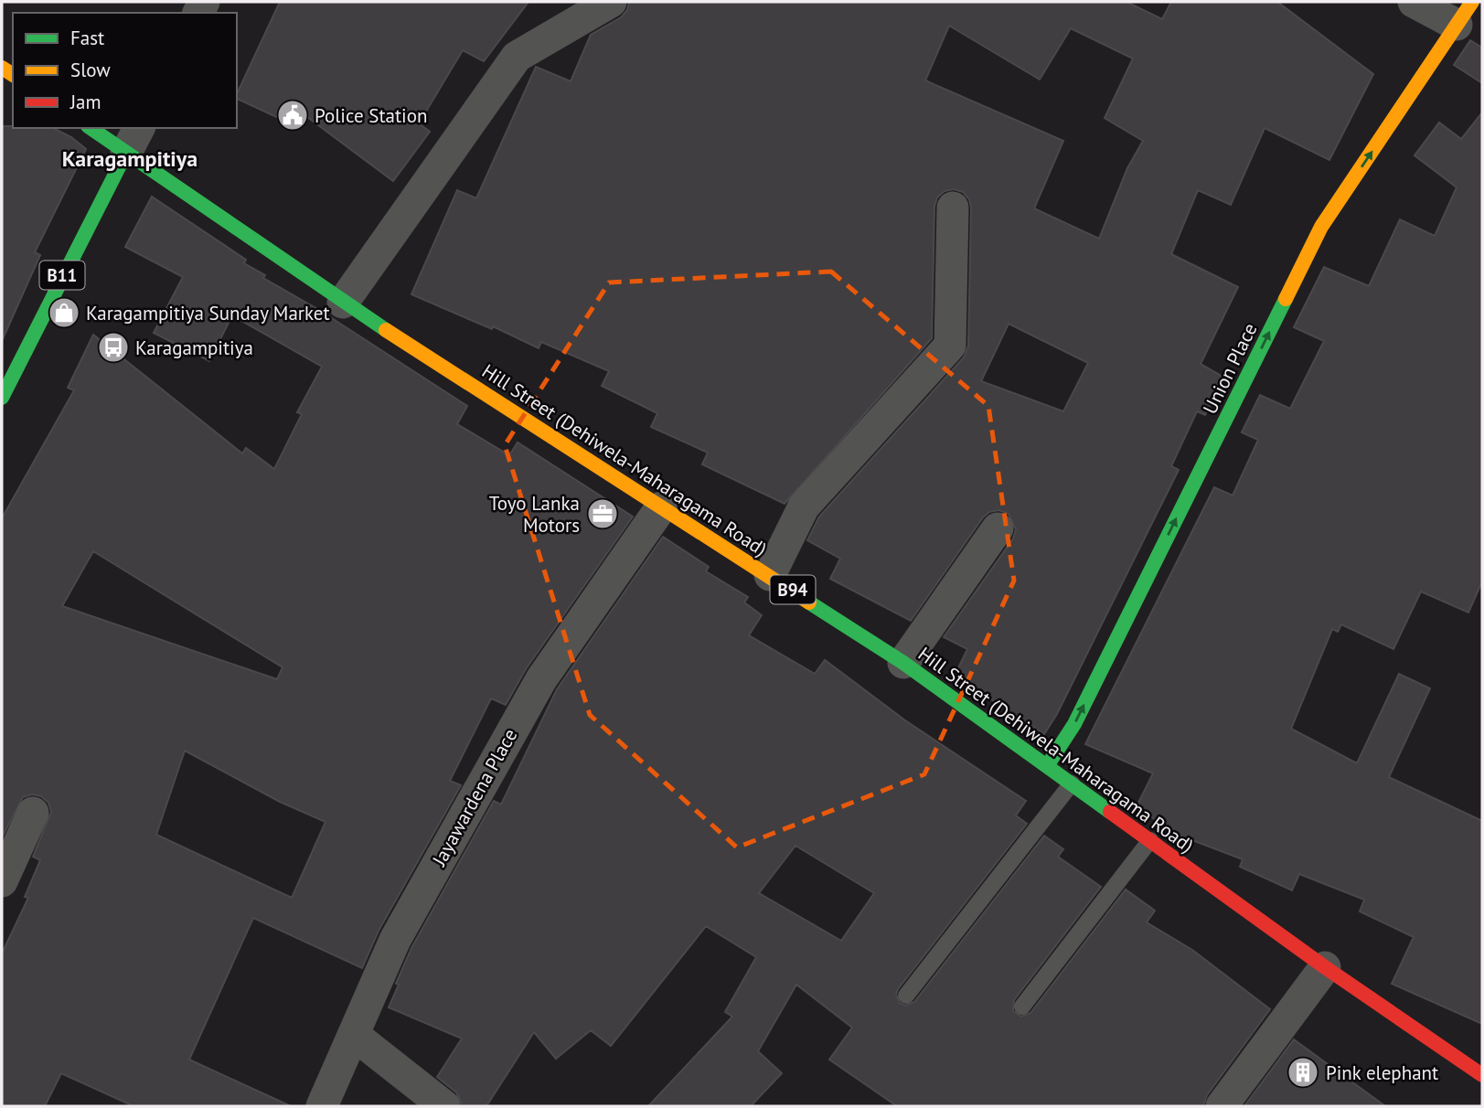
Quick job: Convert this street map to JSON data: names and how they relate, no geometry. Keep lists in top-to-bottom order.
{
  "streets": {
    "main road": [
      "B11",
      "Union Place",
      "Hill Street (Dehiwela-Maharagama Road)",
      "B94"
    ],
    "street": ["Jayawardena Place"]
  },
  "crossings": [
    ["B11", "Hill Street (Dehiwela-Maharagama Road)"],
    ["Union Place", "Hill Street (Dehiwela-Maharagama Road)"],
    ["Hill Street (Dehiwela-Maharagama Road)", "Jayawardena Place"]
  ],
  "one_way": ["Union Place"],
  "districts": ["Karagampitiya"],
  "places": {
    "public building": ["Police Station"],
    "shop": ["Karagampitiya Sunday Market"],
    "bus stop": ["Karagampitiya"],
    "office": ["Toyo Lanka Motors"],
    "building": ["Pink elephant"]
  },
  "legend": ["Fast", "Slow", "Jam"]
}
